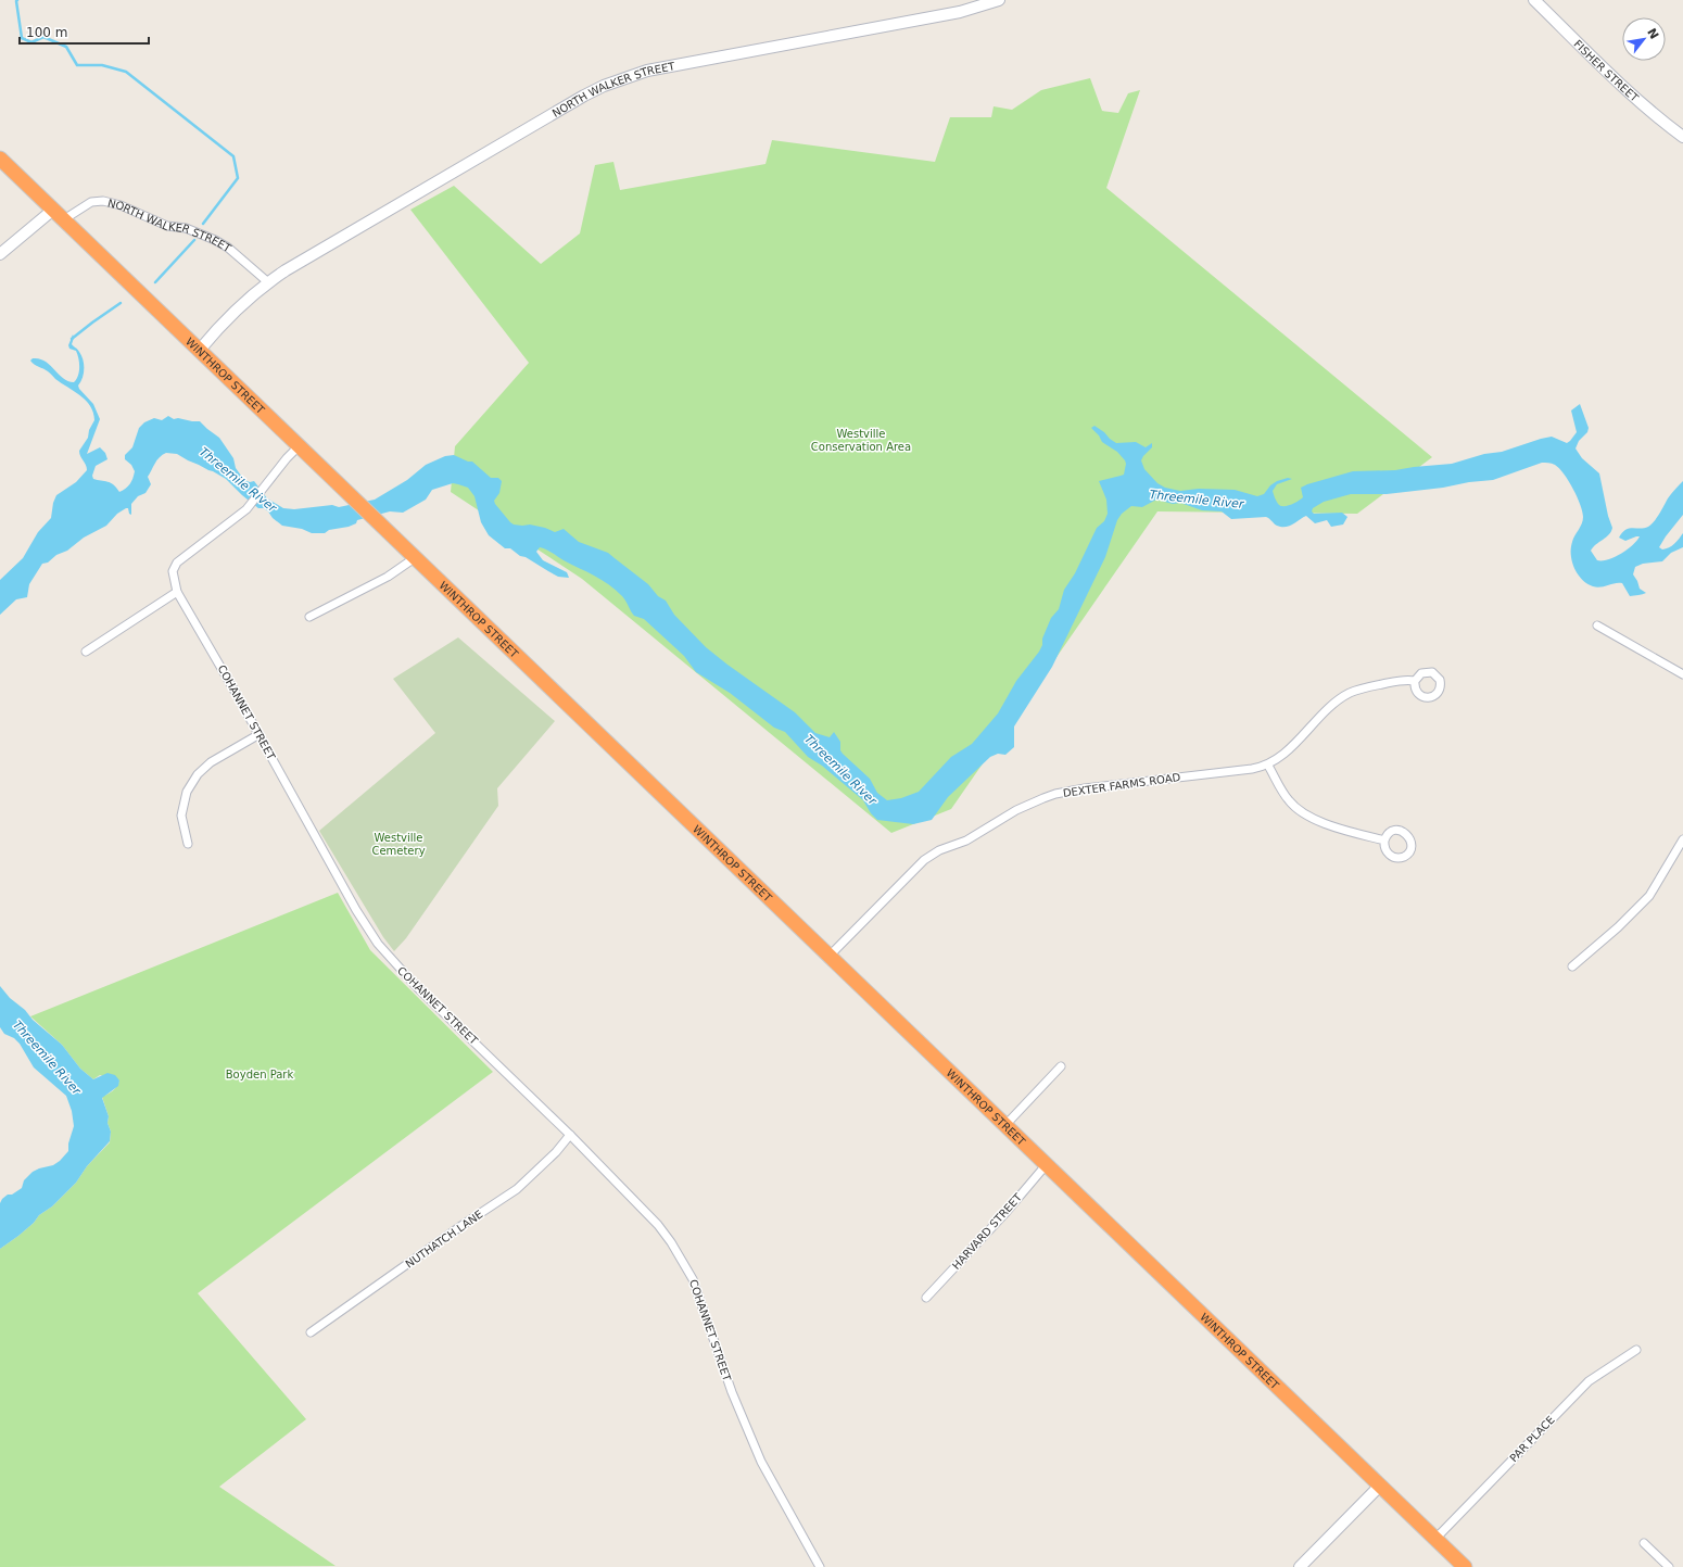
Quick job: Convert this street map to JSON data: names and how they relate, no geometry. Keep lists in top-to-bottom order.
{
  "streets": {
    "highway": ["WINTHROP STREET"],
    "main road": ["FISHER STREET", "NORTH WALKER STREET"],
    "street": [
      "COHANNET STREET",
      "DEXTER FARMS ROAD",
      "HARVARD STREET",
      "NUTHATCH LANE",
      "PAR PLACE"
    ]
  },
  "crossings": [
    ["NORTH WALKER STREET", "WINTHROP STREET"],
    ["WINTHROP STREET", "COHANNET STREET"],
    ["WINTHROP STREET", "DEXTER FARMS ROAD"],
    ["WINTHROP STREET", "HARVARD STREET"],
    ["WINTHROP STREET", "PAR PLACE"],
    ["COHANNET STREET", "NUTHATCH LANE"]
  ],
  "water": ["Threemile River"],
  "parks": ["Westville Conservation Area", "Westville Cemetery", "Boyden Park"],
  "scale_bar": "100 m",
  "north": "top right"
}
